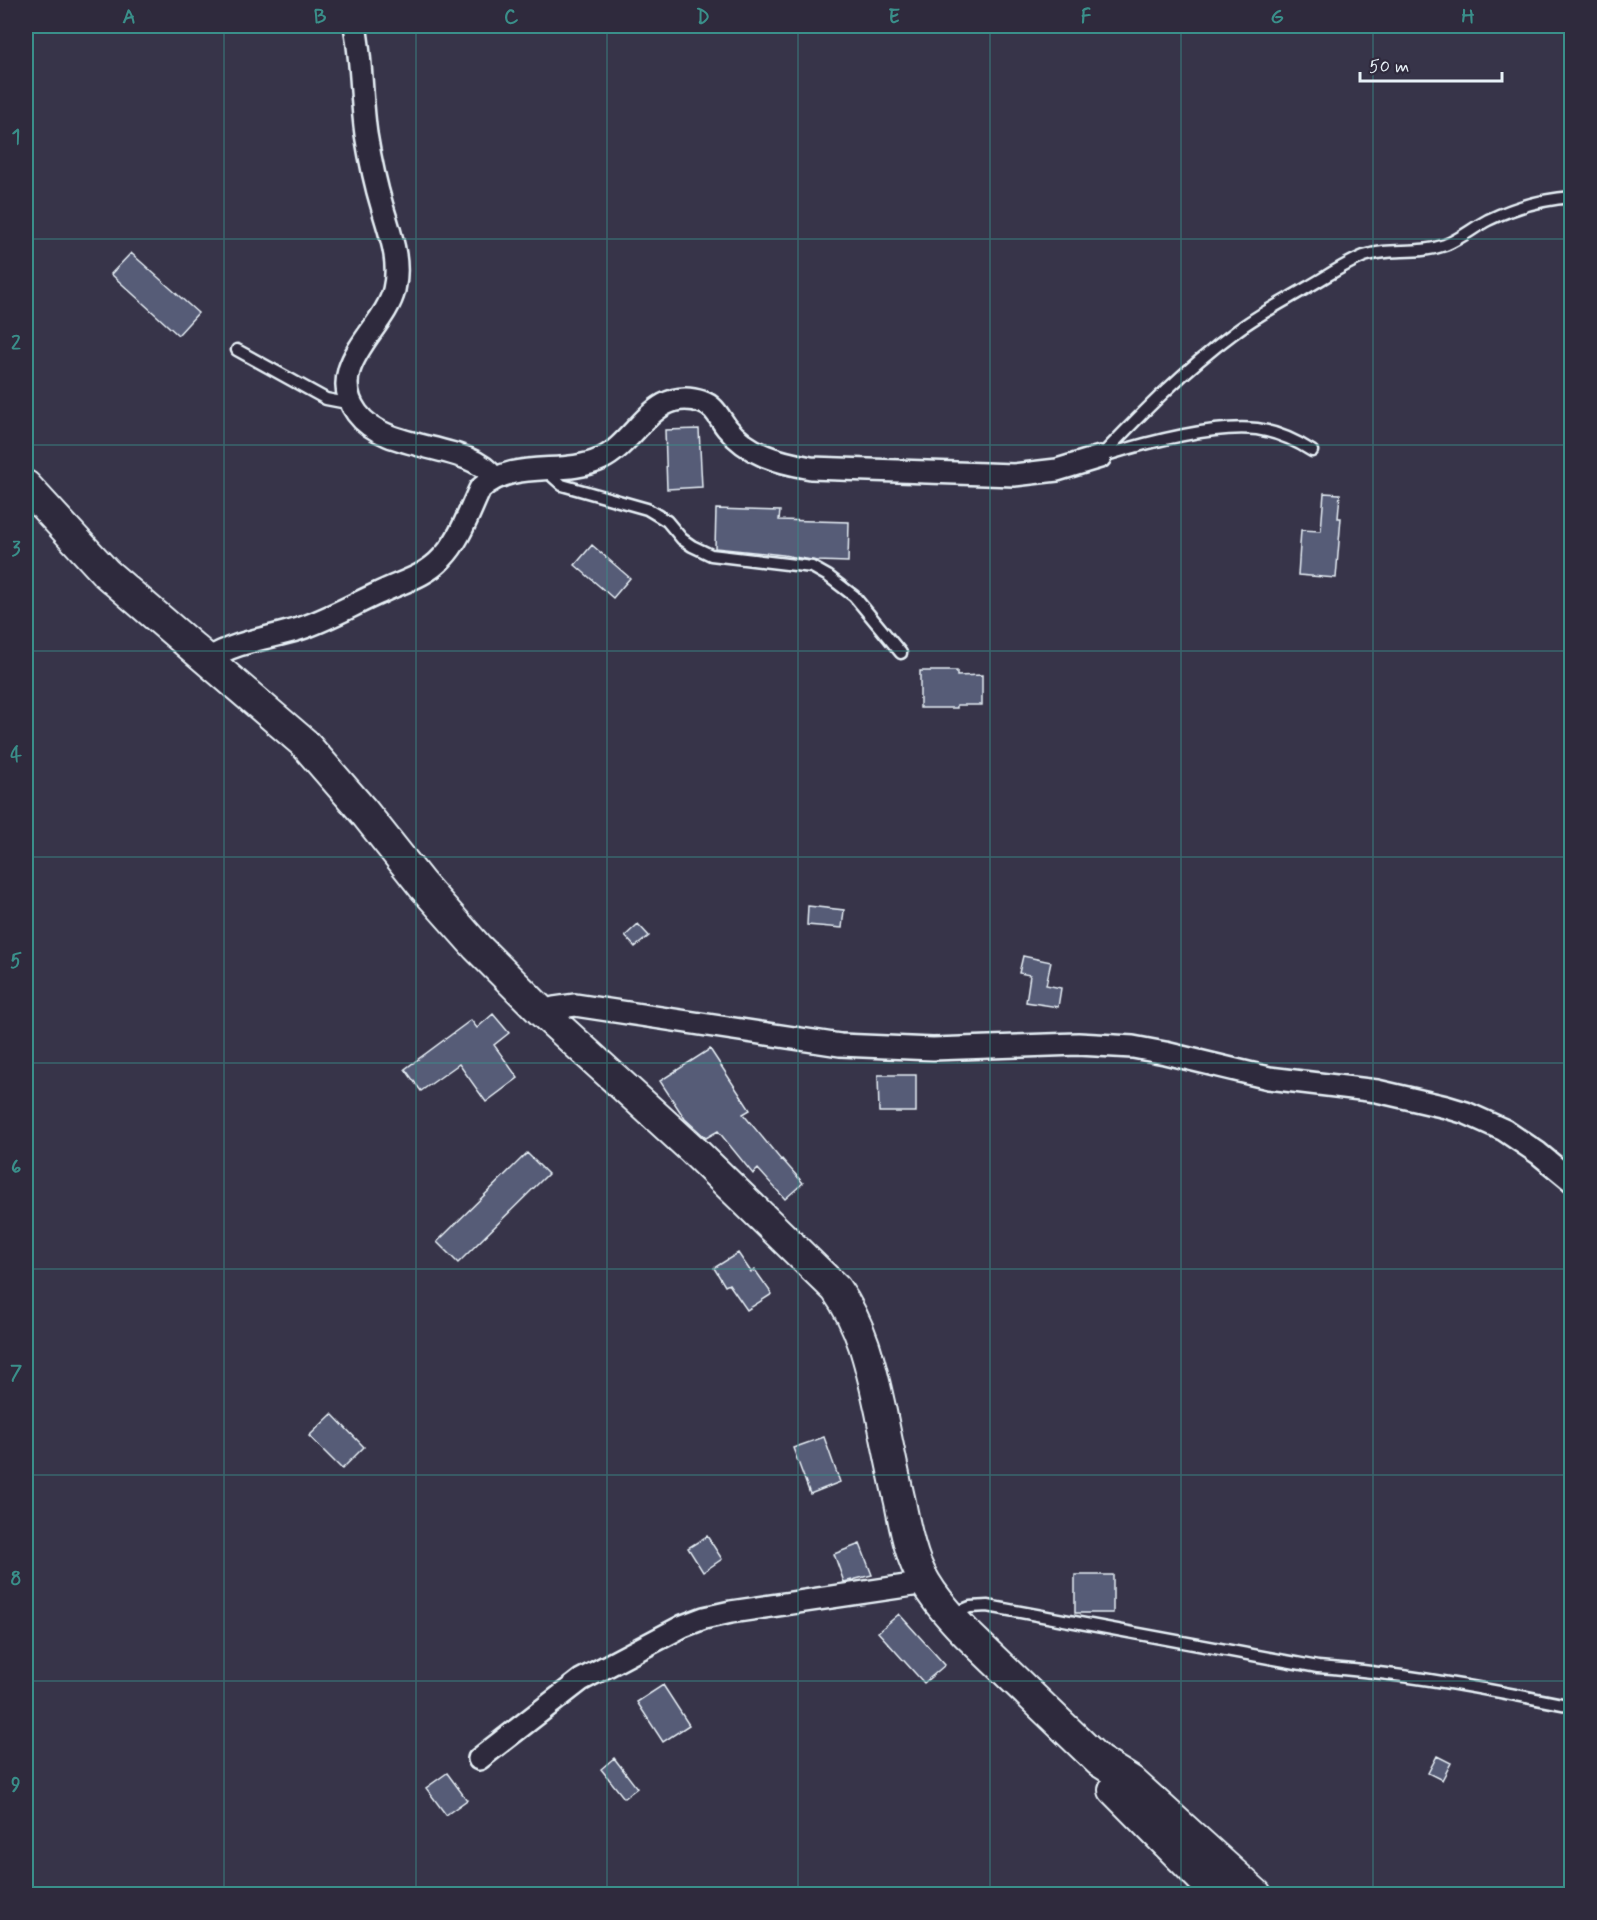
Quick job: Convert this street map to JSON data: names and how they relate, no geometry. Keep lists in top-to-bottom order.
{
  "scale_bar": "50 m",
  "grid": {
    "columns": [
      "A",
      "B",
      "C",
      "D",
      "E",
      "F",
      "G",
      "H"
    ],
    "rows": [
      "1",
      "2",
      "3",
      "4",
      "5",
      "6",
      "7",
      "8",
      "9"
    ]
  }
}
